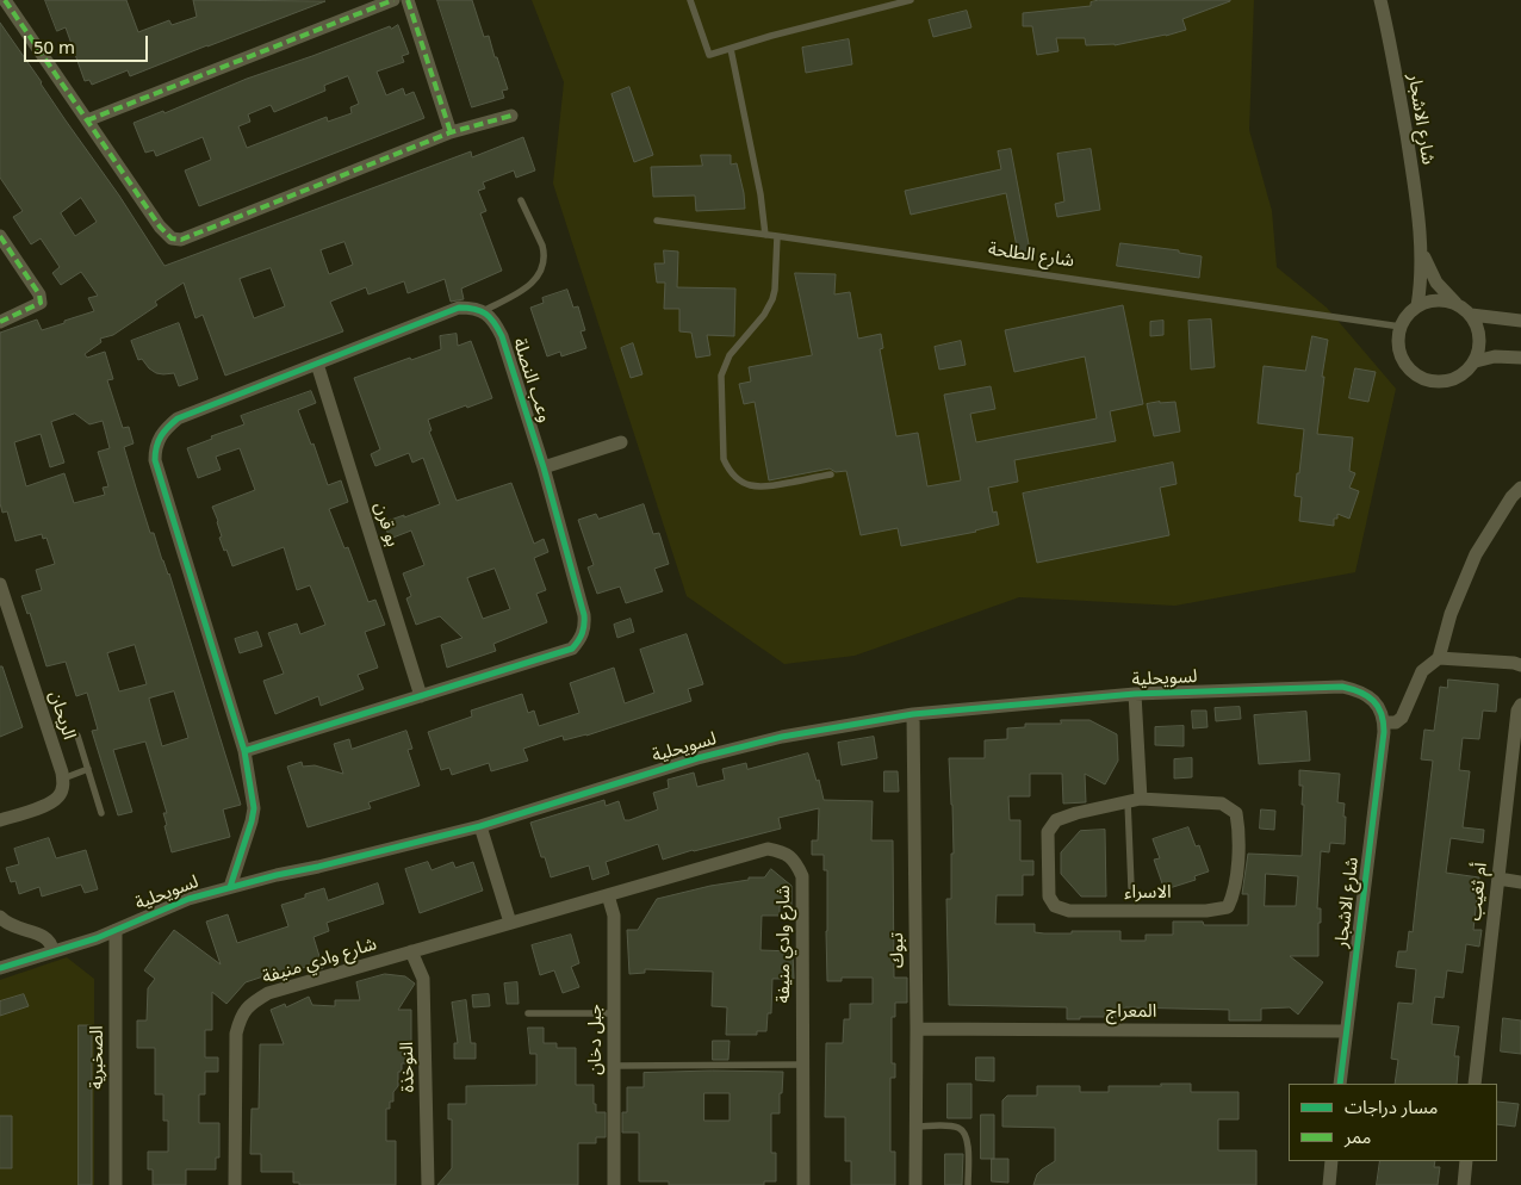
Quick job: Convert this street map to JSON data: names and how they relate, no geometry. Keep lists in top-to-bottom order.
{
  "streets": {
    "street": [
      "شارع الاشجار",
      "وعب النصلة",
      "بو قرن",
      "لسويحلية",
      "الريحان",
      "أم ثغيب",
      "الاسراء",
      "شارع وادي منيفة",
      "تبوك",
      "المعراج",
      "جبل دخان",
      "الصخبرية",
      "النوخذة"
    ],
    "lane": ["شارع الطلحة"]
  },
  "crossings": [
    ["شارع الاشجار", "شارع الطلحة"],
    ["شارع الاشجار", "لسويحلية"],
    ["شارع الاشجار", "المعراج"],
    ["وعب النصلة", "بو قرن"],
    ["لسويحلية", "تبوك"],
    ["لسويحلية", "الصخبرية"],
    ["شارع وادي منيفة", "جبل دخان"],
    ["شارع وادي منيفة", "النوخذة"],
    ["تبوك", "المعراج"]
  ],
  "legend": ["مسار دراجات", "ممر"],
  "scale_bar": "50 m"
}
